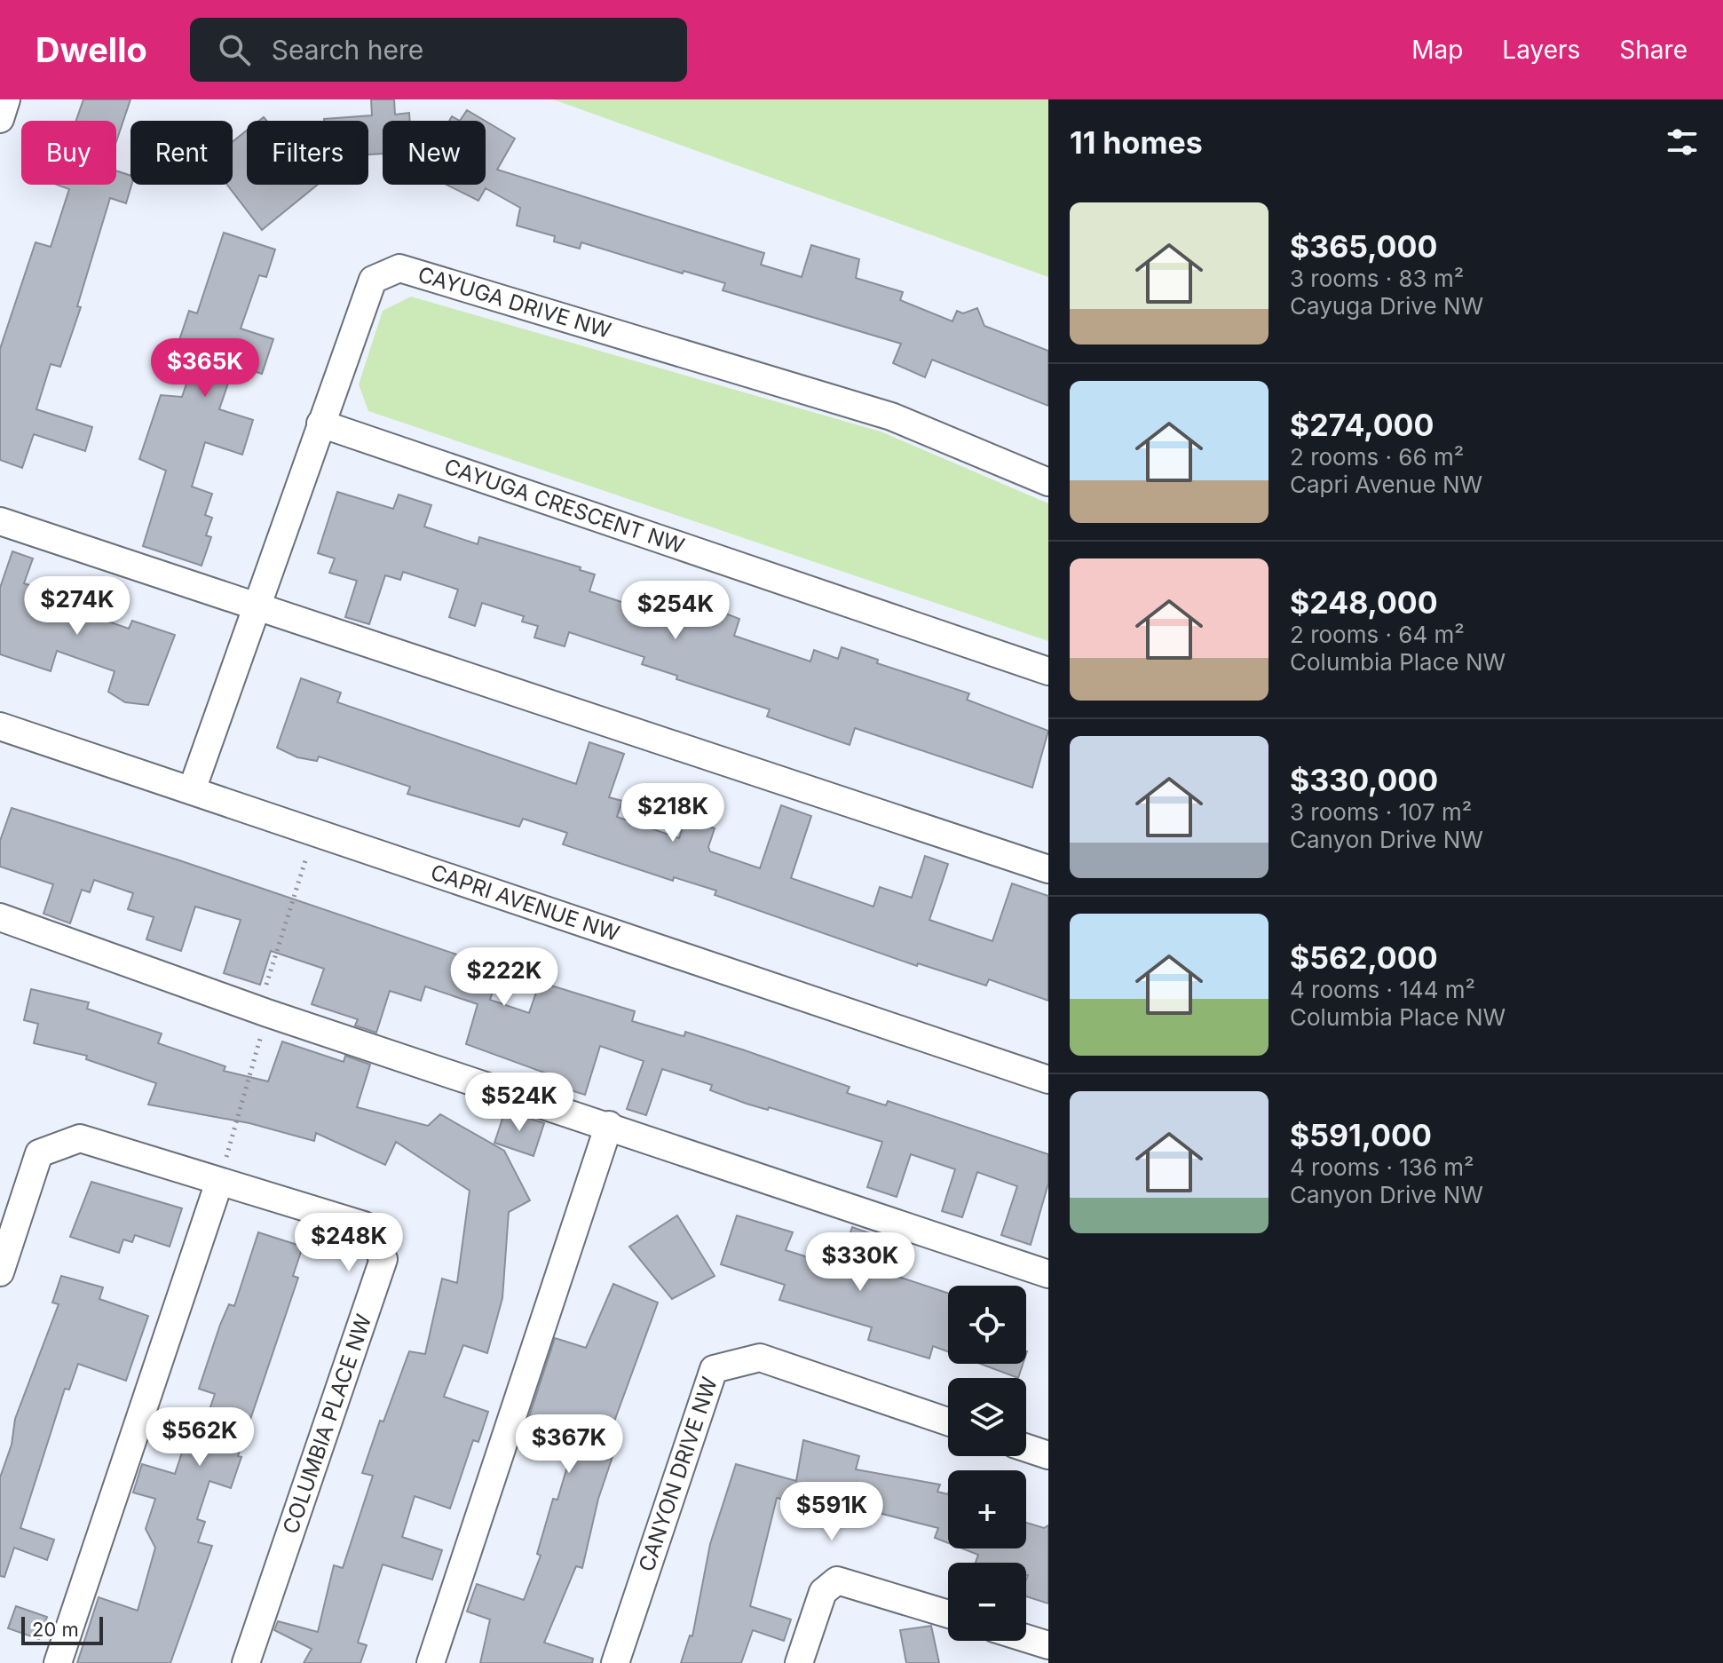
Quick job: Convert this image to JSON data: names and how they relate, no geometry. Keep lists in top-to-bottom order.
{
  "streets": {
    "street": [
      "CAYUGA DRIVE NW",
      "CAYUGA CRESCENT NW",
      "CAPRI AVENUE NW",
      "COLUMBIA PLACE NW",
      "CANYON DRIVE NW"
    ]
  },
  "crossings": [
    ["CAYUGA DRIVE NW", "CAYUGA CRESCENT NW"],
    ["CAYUGA DRIVE NW", "CAPRI AVENUE NW"]
  ],
  "scale_bar": "20 m",
  "page": {
    "header": "Dwello",
    "search": "Search here",
    "nav": ["Map", "Layers", "Share"],
    "heading": "11 homes",
    "chip": [
      "Buy",
      "Rent",
      "Filters",
      "New"
    ],
    "list": [
      {
        "name": "$365,000",
        "note": "3 rooms · 83 m² · Cayuga Drive NW"
      },
      {
        "name": "$274,000",
        "note": "2 rooms · 66 m² · Capri Avenue NW"
      },
      {
        "name": "$248,000",
        "note": "2 rooms · 64 m² · Columbia Place NW"
      },
      {
        "name": "$330,000",
        "note": "3 rooms · 107 m² · Canyon Drive NW"
      },
      {
        "name": "$562,000",
        "note": "4 rooms · 144 m² · Columbia Place NW"
      },
      {
        "name": "$591,000",
        "note": "4 rooms · 136 m² · Canyon Drive NW"
      }
    ],
    "price": [
      "$365K",
      "$274K",
      "$254K",
      "$218K",
      "$222K",
      "$524K",
      "$248K",
      "$330K",
      "$562K",
      "$367K",
      "$591K"
    ],
    "map_buttons": ["+", "−"],
    "scale": "20 m"
  }
}
